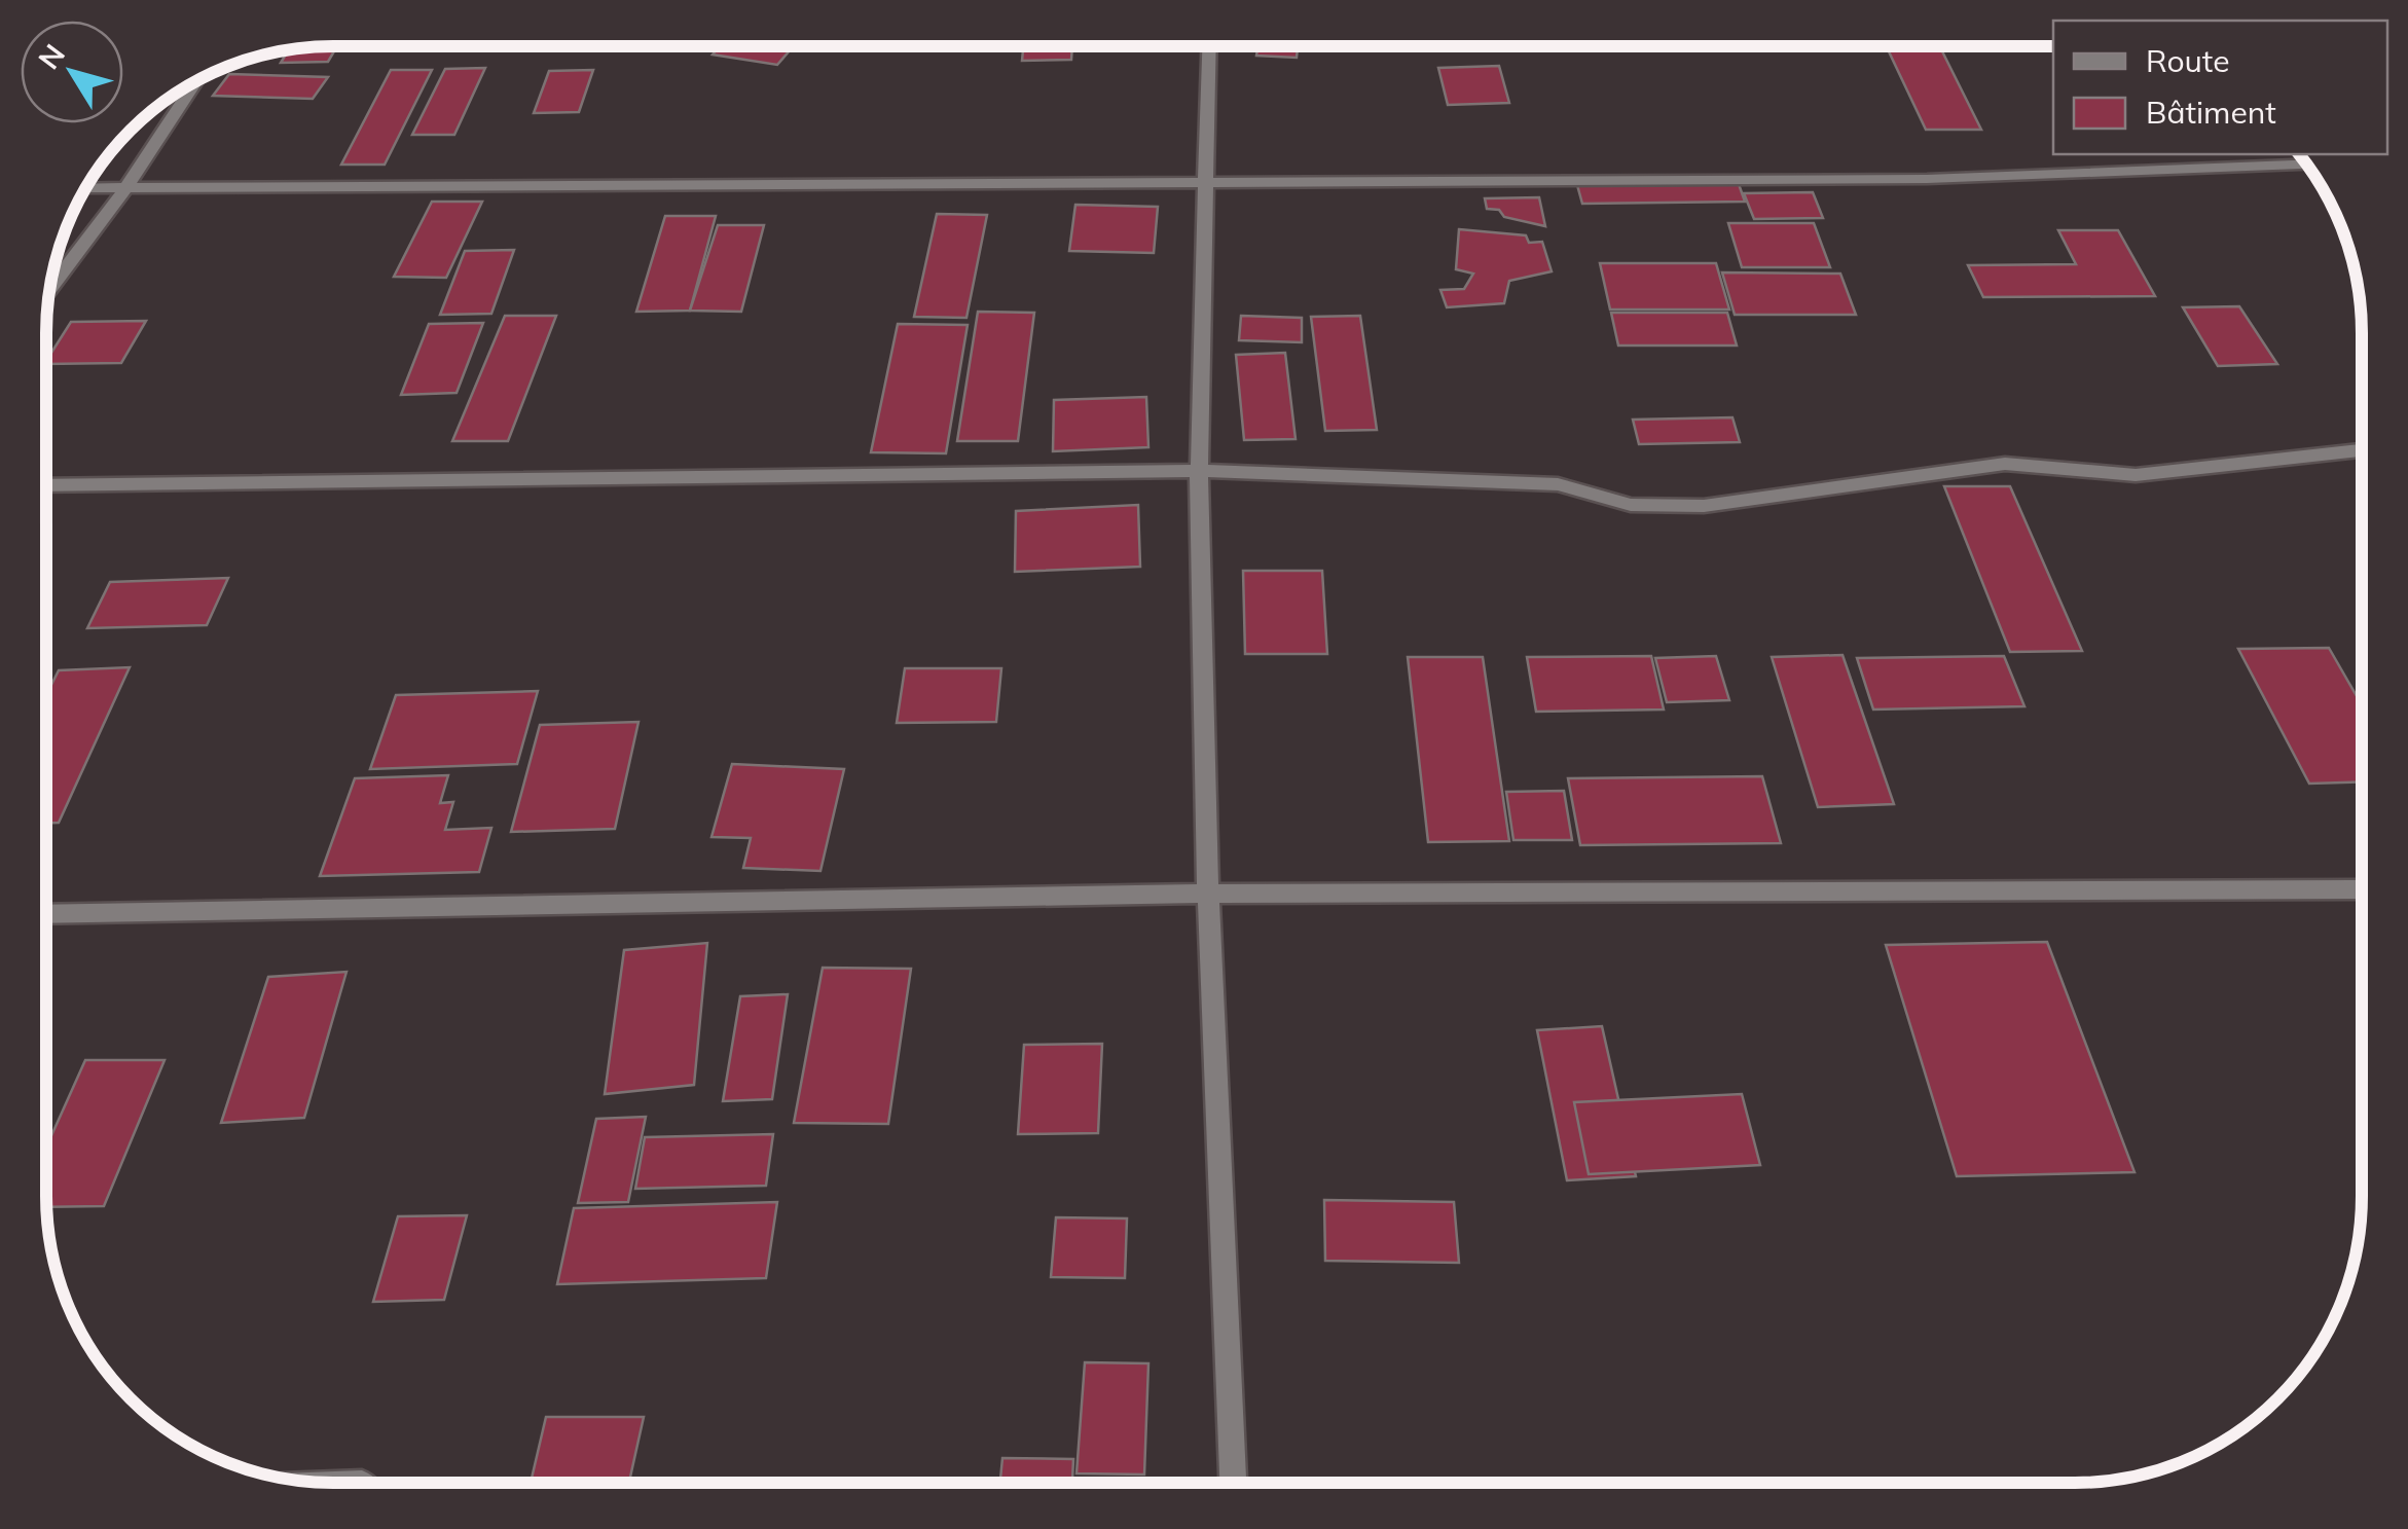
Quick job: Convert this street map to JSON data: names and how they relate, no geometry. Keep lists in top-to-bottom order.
{
  "legend": ["Route", "Bâtiment"],
  "north": "top left"
}
